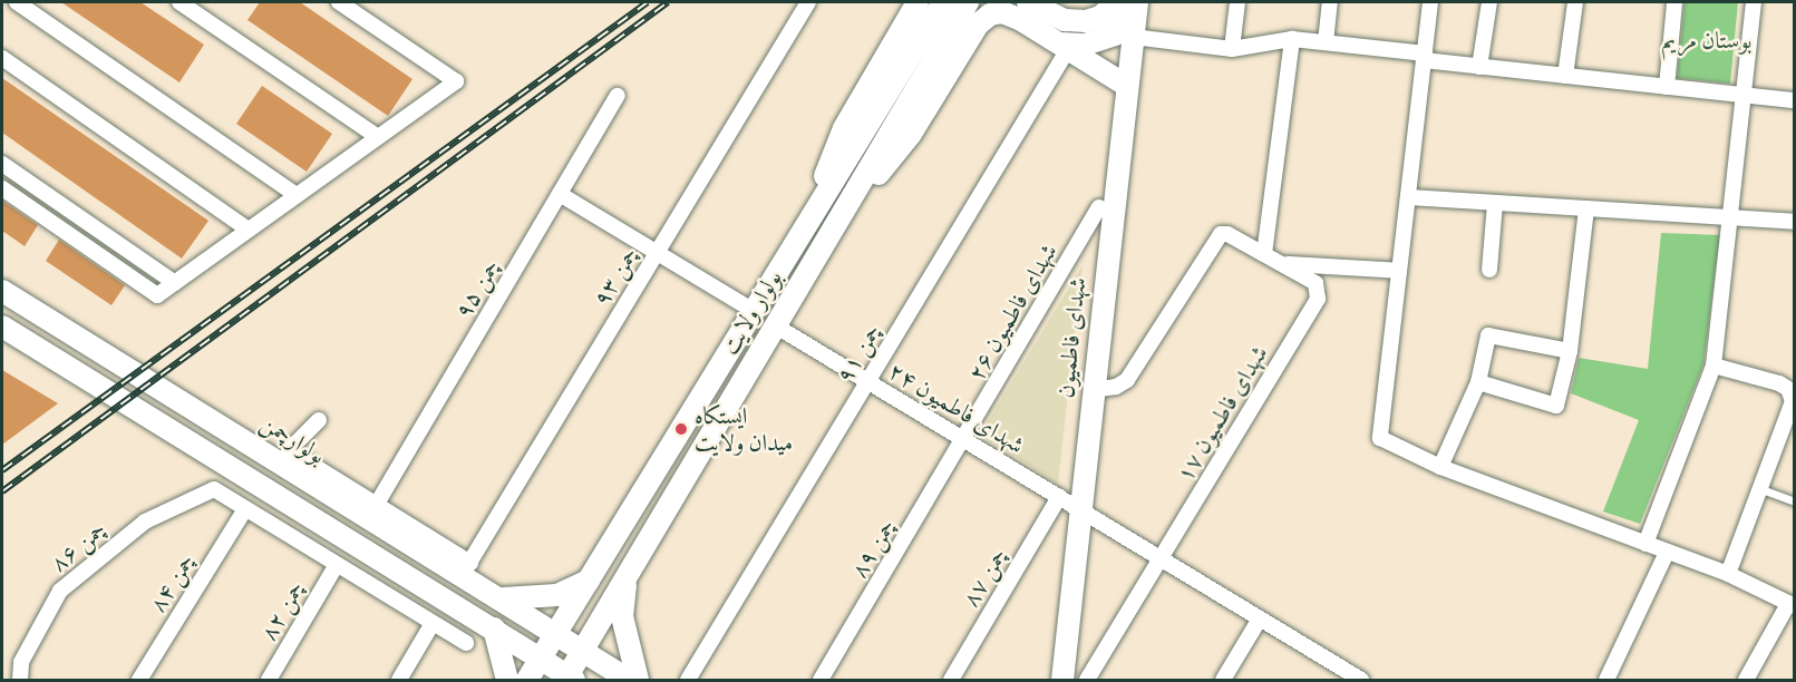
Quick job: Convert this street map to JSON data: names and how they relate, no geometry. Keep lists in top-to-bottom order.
{
  "streets": {
    "main road": ["بولوار ولایت", "شهدای فاطمیون", "بولوارچمن"],
    "street": [
      "چمن ۹۳",
      "چمن ۹۵",
      "شهدای فاطمیون ۲۶",
      "چمن ۹۱",
      "شهدای فاطمیون ۲۴",
      "شهدای فاطمیون ۱۷",
      "چمن ۸۶",
      "چمن ۸۹",
      "چمن ۸۷",
      "چمن ۸۴",
      "چمن ۸۲"
    ]
  },
  "crossings": [
    ["چمن ۹۳", "بولوارچمن"],
    ["بولوار ولایت", "شهدای فاطمیون ۲۴"],
    ["بولوار ولایت", "بولوارچمن"],
    ["شهدای فاطمیون ۲۶", "شهدای فاطمیون ۲۴"],
    ["شهدای فاطمیون ۲۶", "چمن ۸۹"],
    ["شهدای فاطمیون", "شهدای فاطمیون ۲۴"],
    ["چمن ۹۱", "شهدای فاطمیون ۲۴"],
    ["شهدای فاطمیون ۲۴", "چمن ۸۹"],
    ["شهدای فاطمیون ۲۴", "چمن ۸۷"],
    ["چمن ۸۶", "چمن ۸۴"]
  ],
  "parks": ["بوستان مریم"],
  "places": ["ایستکاه میدان ولایت"]
}
